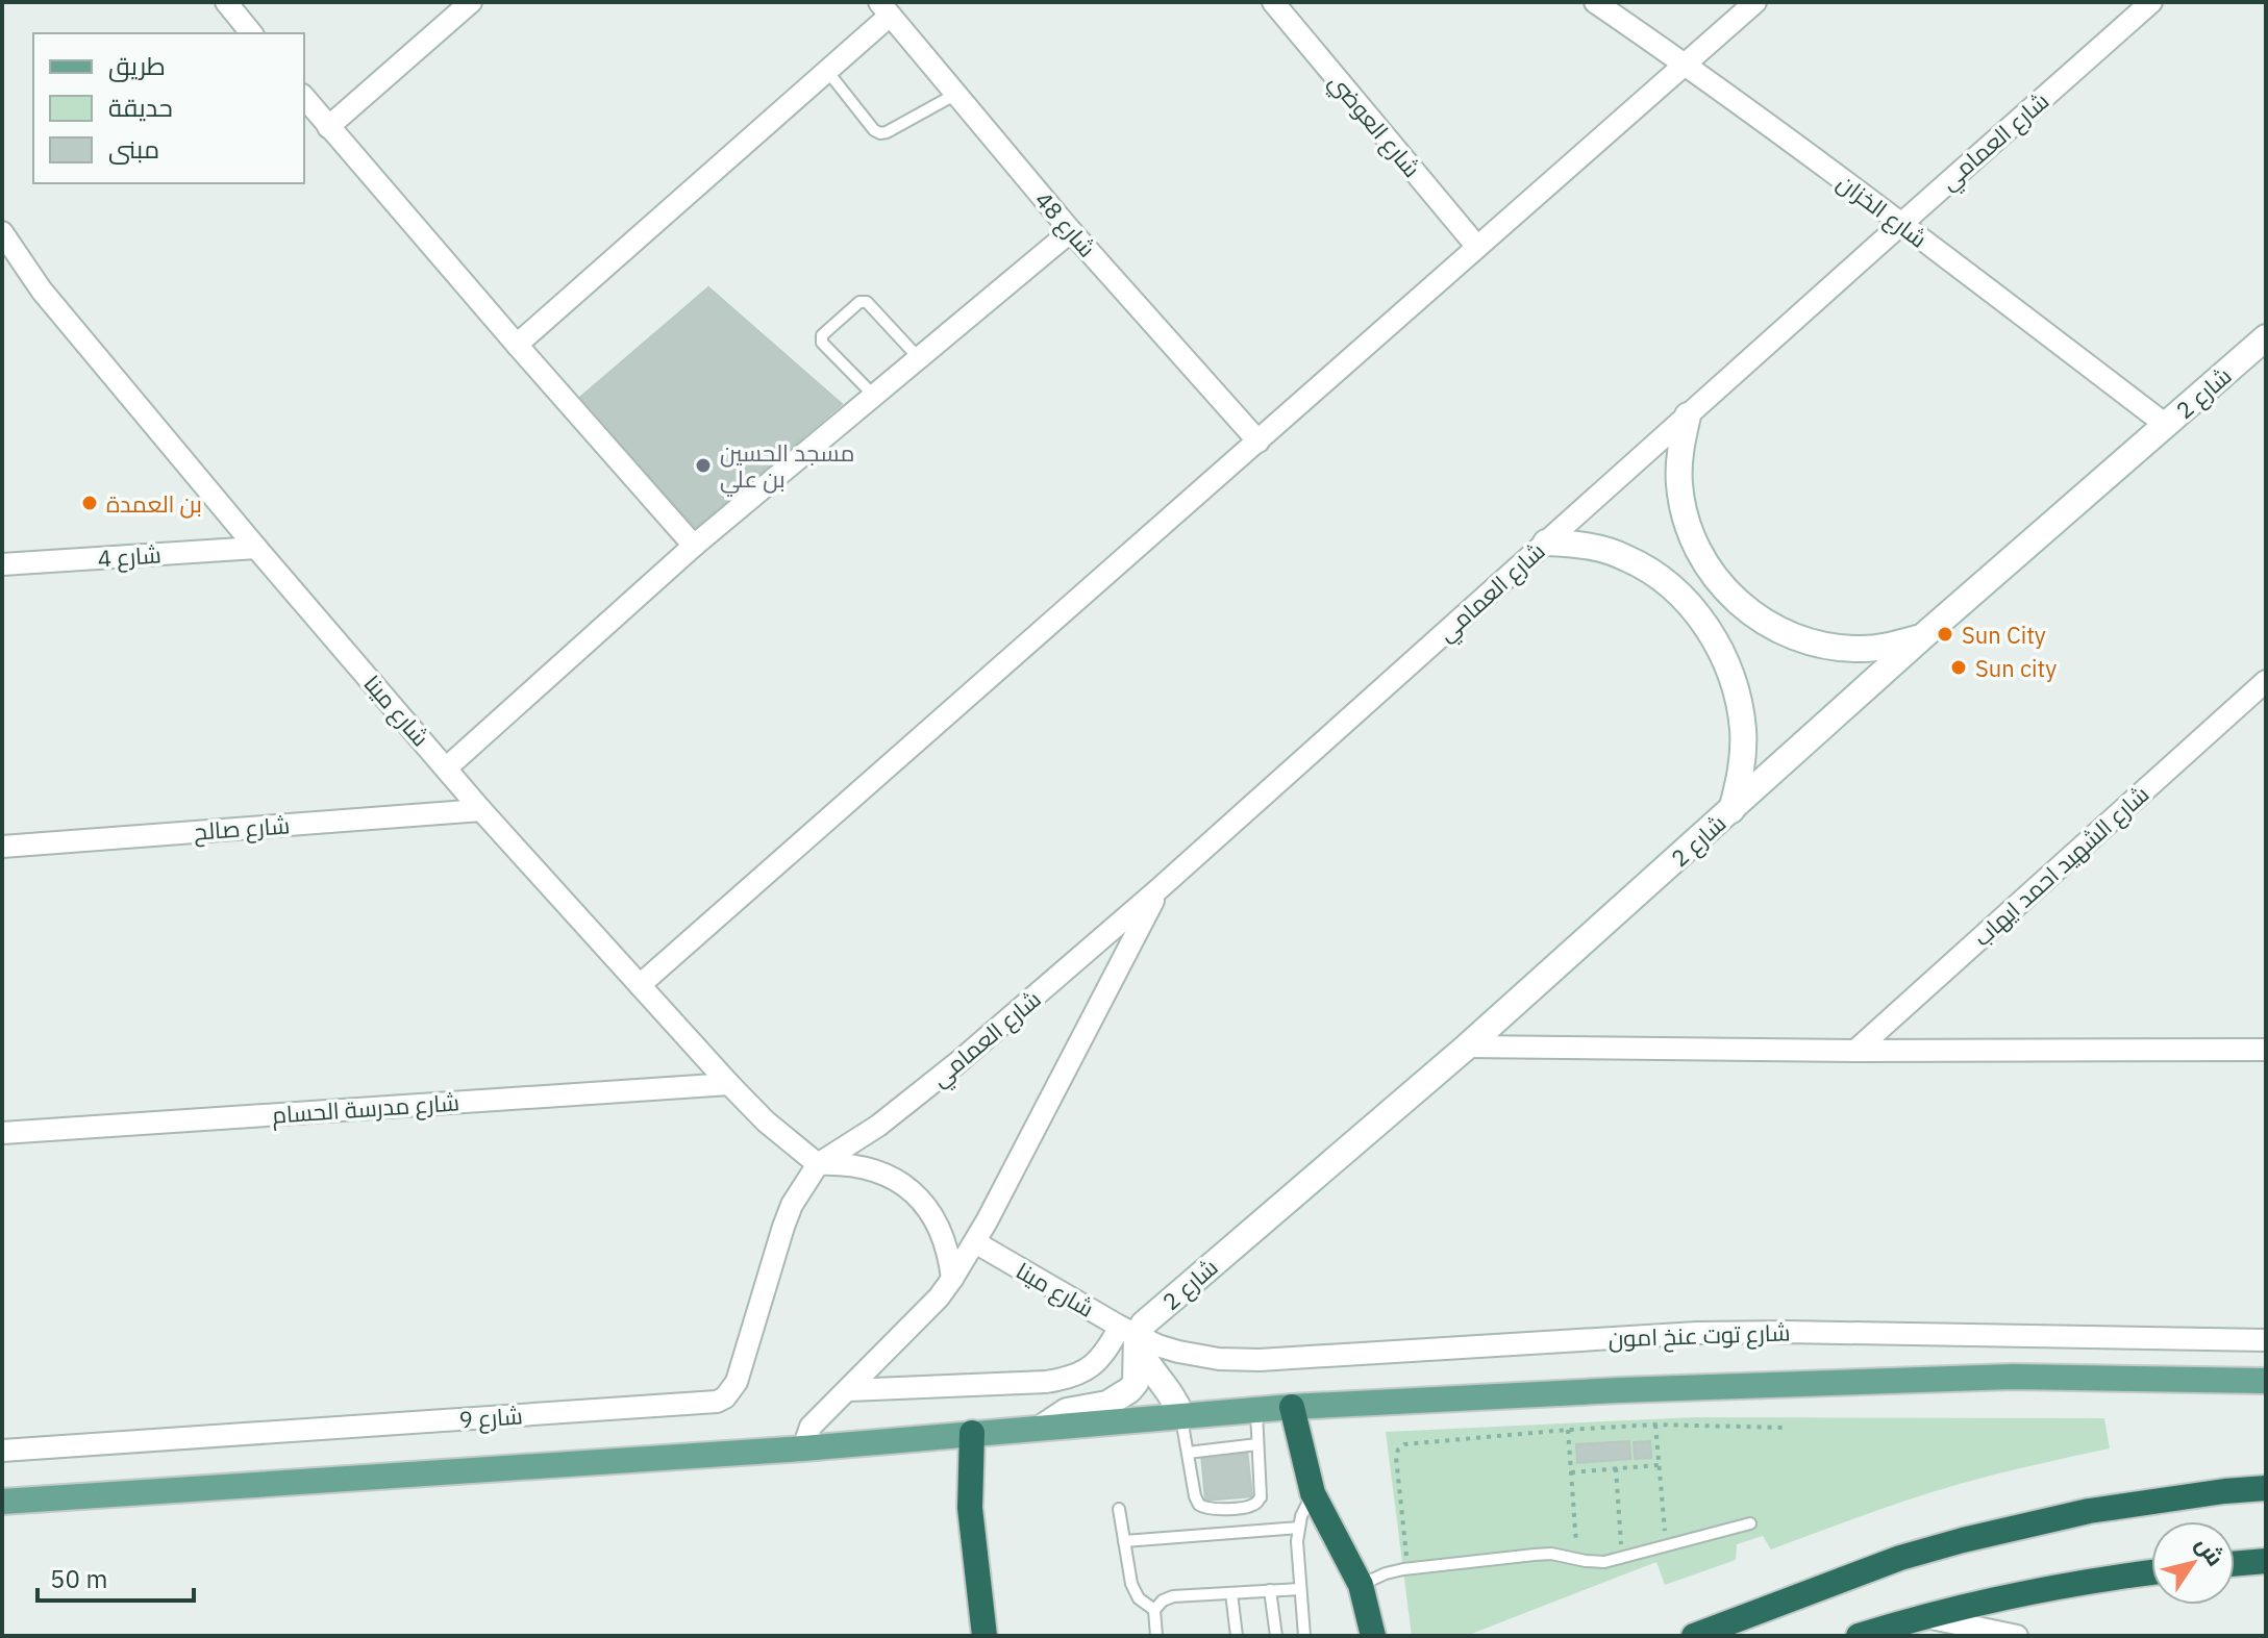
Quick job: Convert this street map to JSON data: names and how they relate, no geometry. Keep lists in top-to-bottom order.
{
  "streets": {
    "street": [
      "شارع العوضي",
      "شارع العمامي",
      "شارع الخزان",
      "شارع 48",
      "شارع 2",
      "شارع 4",
      "شارع مينا",
      "شارع صالح",
      "شارع الشهيد احمد ايهاب",
      "شارع مدرسة الحسام",
      "شارع توت عنخ امون",
      "شارع 9"
    ]
  },
  "crossings": [
    ["شارع العمامي", "شارع الخزان"],
    ["شارع العمامي", "شارع مينا"],
    ["شارع العمامي", "شارع 9"],
    ["شارع الخزان", "شارع 2"],
    ["شارع 2", "شارع مينا"],
    ["شارع 2", "شارع توت عنخ امون"],
    ["شارع 4", "شارع مينا"],
    ["شارع مينا", "شارع صالح"],
    ["شارع مينا", "شارع مدرسة الحسام"],
    ["شارع مينا", "شارع توت عنخ امون"],
    ["شارع مينا", "شارع 9"]
  ],
  "places": [
    "مسجد الحسين بن علي",
    "بن العمدة",
    "Sun City",
    "Sun city"
  ],
  "legend": ["طريق", "حديقة", "مبنى"],
  "scale_bar": "50 m",
  "north": "top right"
}
